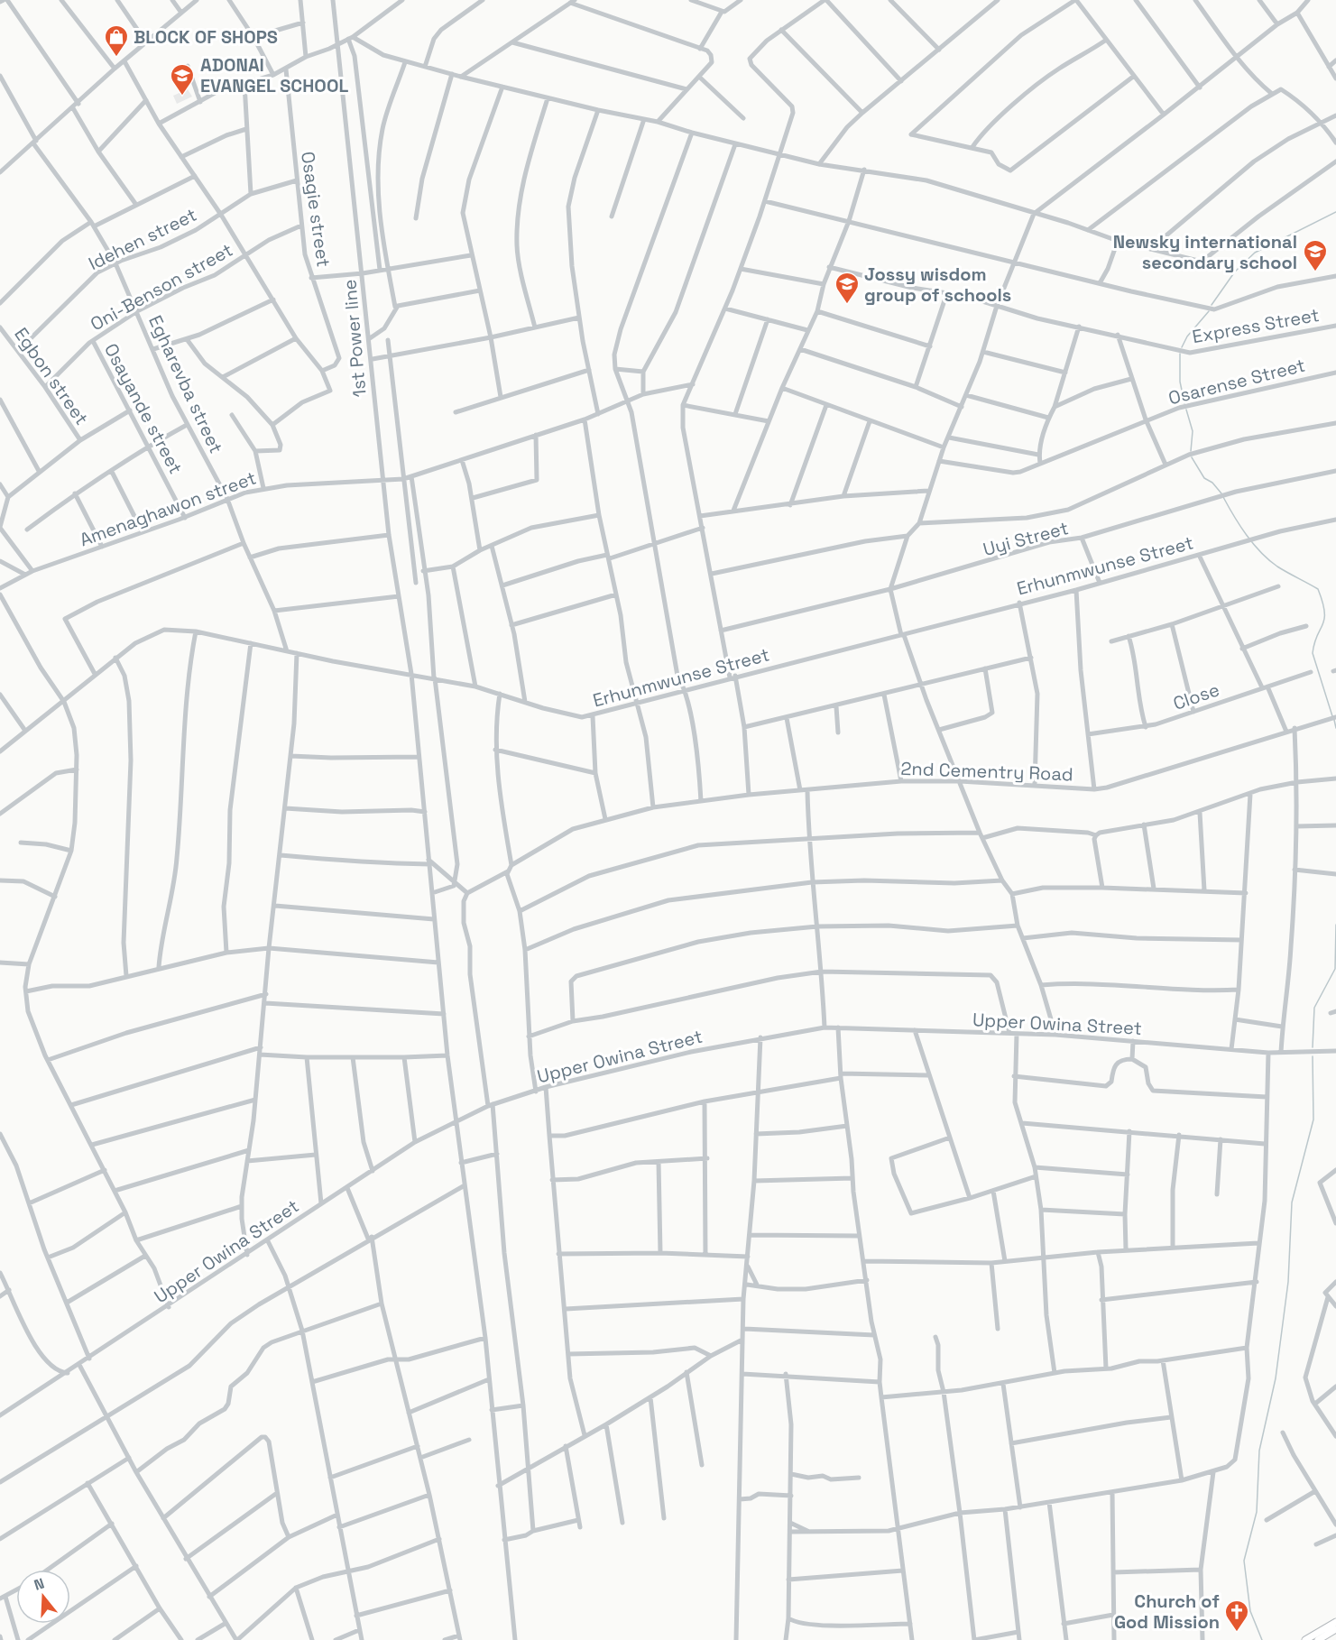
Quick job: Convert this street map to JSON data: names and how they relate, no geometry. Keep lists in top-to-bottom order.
{
  "streets": {
    "street": [
      "Osagie street",
      "Idehen street",
      "Oni-Benson street",
      "Express Street",
      "1st Power line",
      "Egbon street",
      "Osarense Street",
      "Egharevba street",
      "Osayande street",
      "Amenaghawon street",
      "Uyi Street",
      "Erhunmwunse Street",
      "Close",
      "2nd Cementry Road",
      "Upper Owina Street"
    ]
  },
  "crossings": [
    ["Osagie street", "Idehen street"],
    ["Osagie street", "Oni-Benson street"],
    ["Idehen street", "Egbon street"],
    ["Idehen street", "Egharevba street"],
    ["Oni-Benson street", "Egbon street"],
    ["Oni-Benson street", "Egharevba street"],
    ["Oni-Benson street", "Osayande street"],
    ["1st Power line", "Amenaghawon street"],
    ["1st Power line", "Erhunmwunse Street"],
    ["1st Power line", "Upper Owina Street"],
    ["Egharevba street", "Amenaghawon street"],
    ["Egharevba street", "Erhunmwunse Street"],
    ["Osayande street", "Amenaghawon street"]
  ],
  "places": {
    "shop": ["BLOCK OF SHOPS"],
    "school or university": ["ADONAI EVANGEL SCHOOL", "Newsky international secondary school", "Jossy wisdom group of schools"],
    "church": ["Church of God Mission"]
  },
  "north": "top"
}
